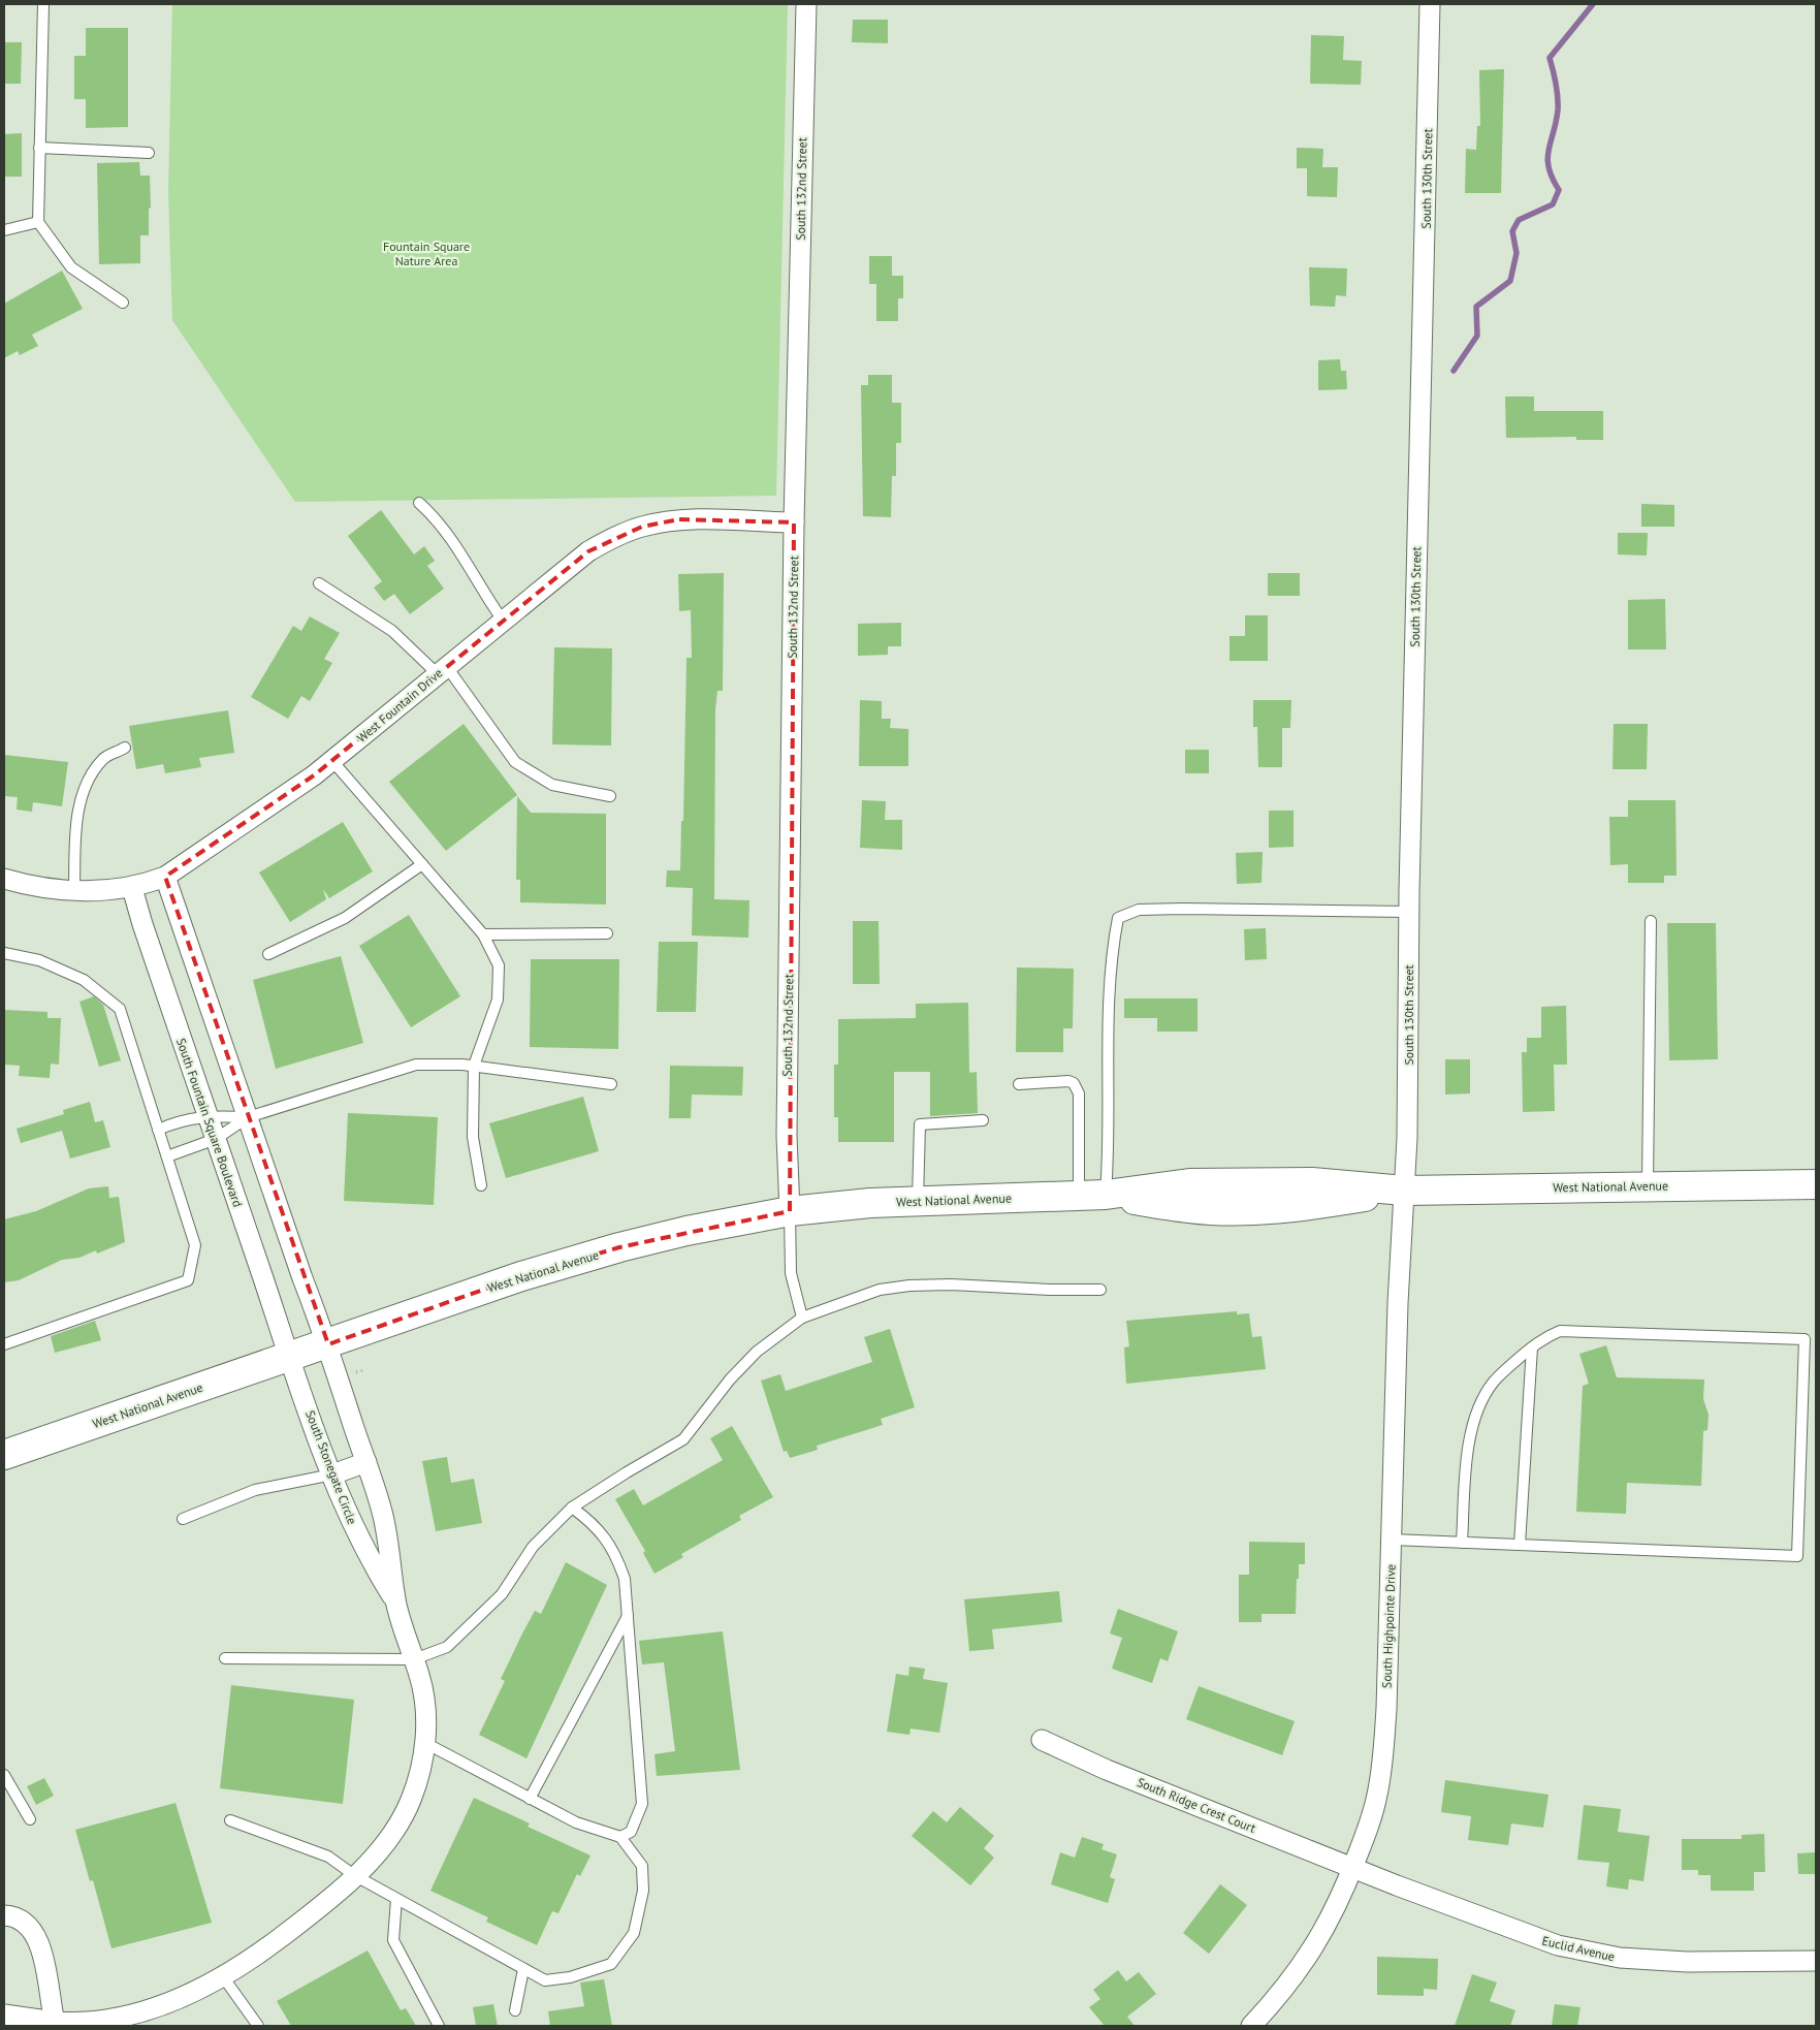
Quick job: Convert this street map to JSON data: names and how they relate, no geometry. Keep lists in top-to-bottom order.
{
  "streets": {
    "main road": ["West National Avenue"],
    "street": [
      "South 130th Street",
      "South 132nd Street",
      "West Fountain Drive",
      "South Fountain Square Boulevard",
      "South Stonegate Circle",
      "South Highpointe Drive",
      "South Ridge Crest Court",
      "Euclid Avenue"
    ]
  },
  "crossings": [
    ["South 130th Street", "West National Avenue"],
    ["South 130th Street", "South Highpointe Drive"],
    ["South 132nd Street", "West Fountain Drive"],
    ["South 132nd Street", "West National Avenue"],
    ["West Fountain Drive", "South Fountain Square Boulevard"],
    ["South Fountain Square Boulevard", "West National Avenue"],
    ["South Fountain Square Boulevard", "South Stonegate Circle"],
    ["West National Avenue", "South Stonegate Circle"],
    ["West National Avenue", "South Highpointe Drive"],
    ["South Highpointe Drive", "South Ridge Crest Court"],
    ["South Highpointe Drive", "Euclid Avenue"],
    ["South Ridge Crest Court", "Euclid Avenue"]
  ],
  "parks": ["Fountain Square Nature Area"]
}
